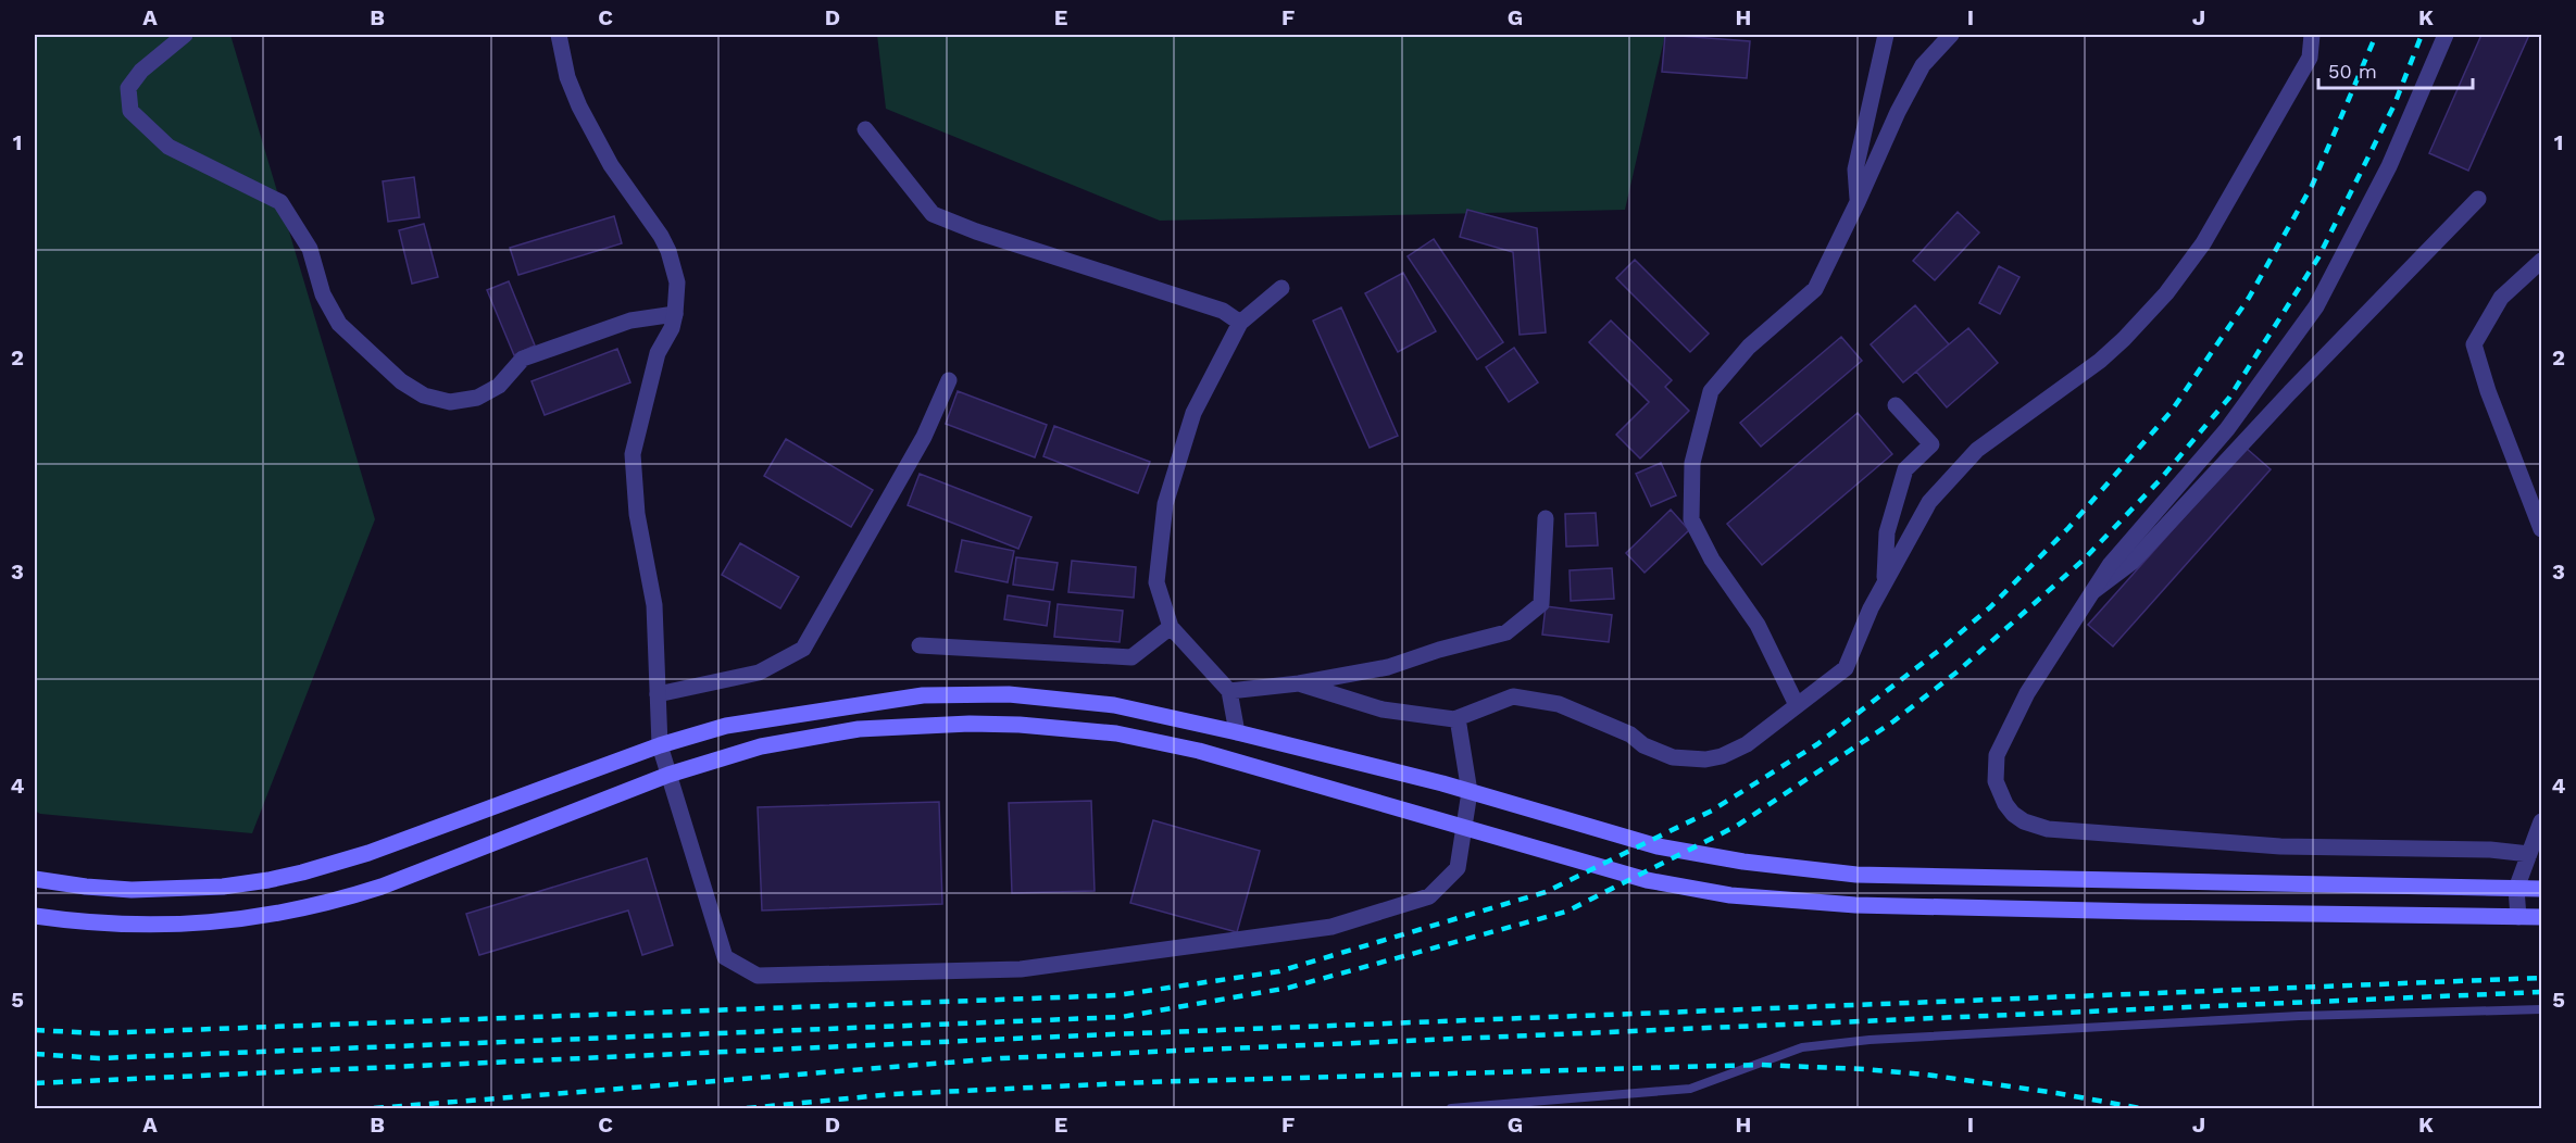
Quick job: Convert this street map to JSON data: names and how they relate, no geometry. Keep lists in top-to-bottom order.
{
  "scale_bar": "50 m",
  "grid": {
    "columns": [
      "A",
      "B",
      "C",
      "D",
      "E",
      "F",
      "G",
      "H",
      "I",
      "J",
      "K"
    ],
    "rows": [
      "1",
      "2",
      "3",
      "4",
      "5"
    ]
  }
}
